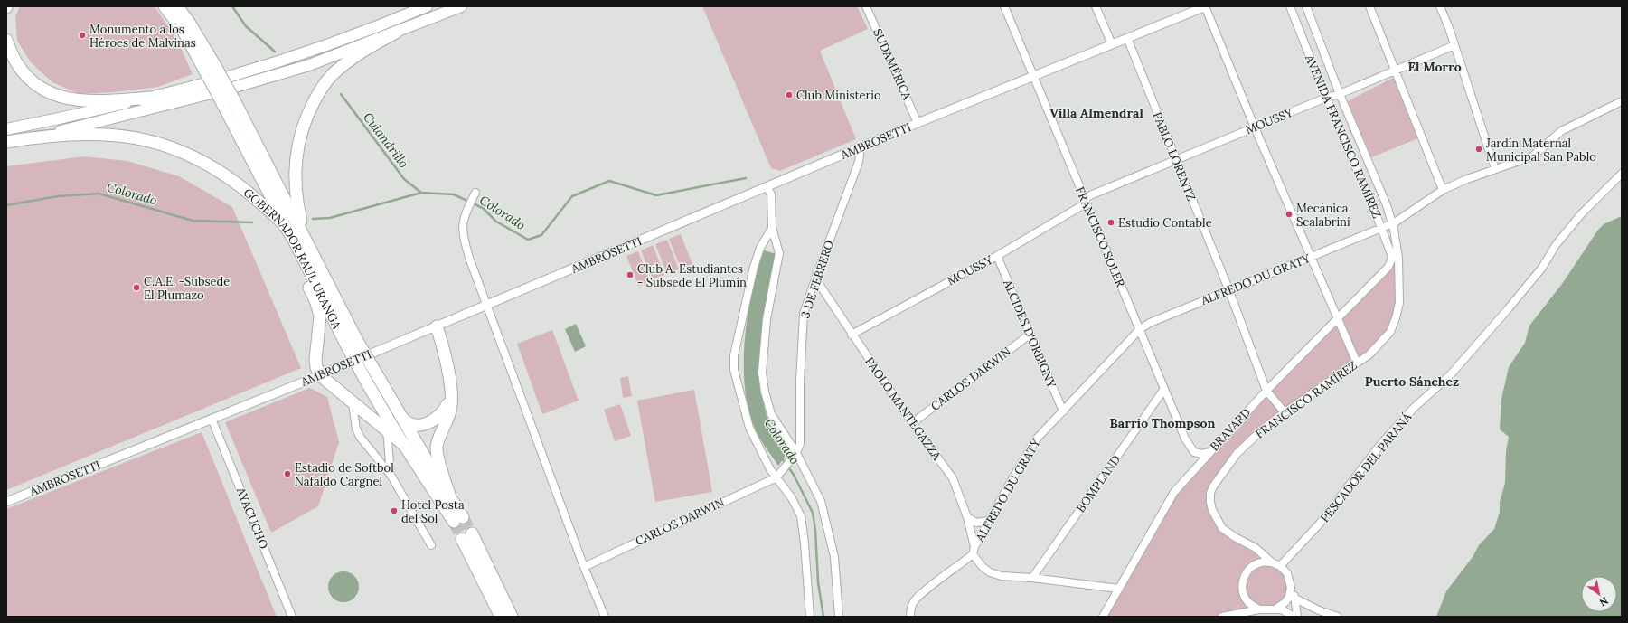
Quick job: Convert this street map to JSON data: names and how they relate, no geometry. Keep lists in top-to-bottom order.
{
  "streets": {
    "highway": ["GOBERNADOR RAÚL URANGA"],
    "street": [
      "SUDAMÉRICA",
      "MOUSSY",
      "AVENIDA FRANCISCO RAMÍREZ",
      "AMBROSETTI",
      "PABLO LORENTZ",
      "FRANCISCO SOLER",
      "3 DE FEBRERO",
      "ALFREDO DU GRATY",
      "ALCIDES D'ORBIGNY",
      "CARLOS DARWIN",
      "FRANCISCO RAMÍREZ",
      "PAOLO MANTEGAZZA",
      "BRAVARD",
      "PESCADOR DEL PARANÁ",
      "BOMPLAND",
      "AYACUCHO"
    ]
  },
  "crossings": [
    ["SUDAMÉRICA", "AMBROSETTI"],
    ["MOUSSY", "AVENIDA FRANCISCO RAMÍREZ"],
    ["MOUSSY", "PABLO LORENTZ"],
    ["MOUSSY", "FRANCISCO SOLER"],
    ["MOUSSY", "ALCIDES D'ORBIGNY"],
    ["MOUSSY", "PAOLO MANTEGAZZA"],
    ["AVENIDA FRANCISCO RAMÍREZ", "ALFREDO DU GRATY"],
    ["AVENIDA FRANCISCO RAMÍREZ", "FRANCISCO RAMÍREZ"],
    ["AVENIDA FRANCISCO RAMÍREZ", "BRAVARD"],
    ["AMBROSETTI", "PABLO LORENTZ"],
    ["AMBROSETTI", "FRANCISCO SOLER"],
    ["AMBROSETTI", "3 DE FEBRERO"],
    ["AMBROSETTI", "AYACUCHO"],
    ["PABLO LORENTZ", "ALFREDO DU GRATY"],
    ["PABLO LORENTZ", "FRANCISCO RAMÍREZ"],
    ["PABLO LORENTZ", "BRAVARD"],
    ["FRANCISCO SOLER", "ALFREDO DU GRATY"],
    ["FRANCISCO SOLER", "BRAVARD"],
    ["FRANCISCO SOLER", "BOMPLAND"],
    ["3 DE FEBRERO", "PAOLO MANTEGAZZA"],
    ["ALFREDO DU GRATY", "ALCIDES D'ORBIGNY"],
    ["ALFREDO DU GRATY", "PAOLO MANTEGAZZA"],
    ["ALCIDES D'ORBIGNY", "CARLOS DARWIN"],
    ["CARLOS DARWIN", "PAOLO MANTEGAZZA"],
    ["FRANCISCO RAMÍREZ", "PESCADOR DEL PARANÁ"],
    ["PAOLO MANTEGAZZA", "BRAVARD"],
    ["PAOLO MANTEGAZZA", "BOMPLAND"]
  ],
  "districts": [
    "El Morro",
    "Villa Almendral",
    "Puerto Sánchez",
    "Barrio Thompson"
  ],
  "water": ["Culandrillo", "Colorado"],
  "places": [
    "Monumento a los Héroes de Malvinas",
    "Club Ministerio",
    "Jardín Maternal Municipal San Pablo",
    "Mecánica Scalabrini",
    "Estudio Contable",
    "Club A. Estudiantes - Subsede El Plumín",
    "C.A.E. -Subsede El Plumazo",
    "Estadio de Softbol Nafaldo Cargnel",
    "Hotel Posta del Sol"
  ],
  "north": "bottom right"
}
